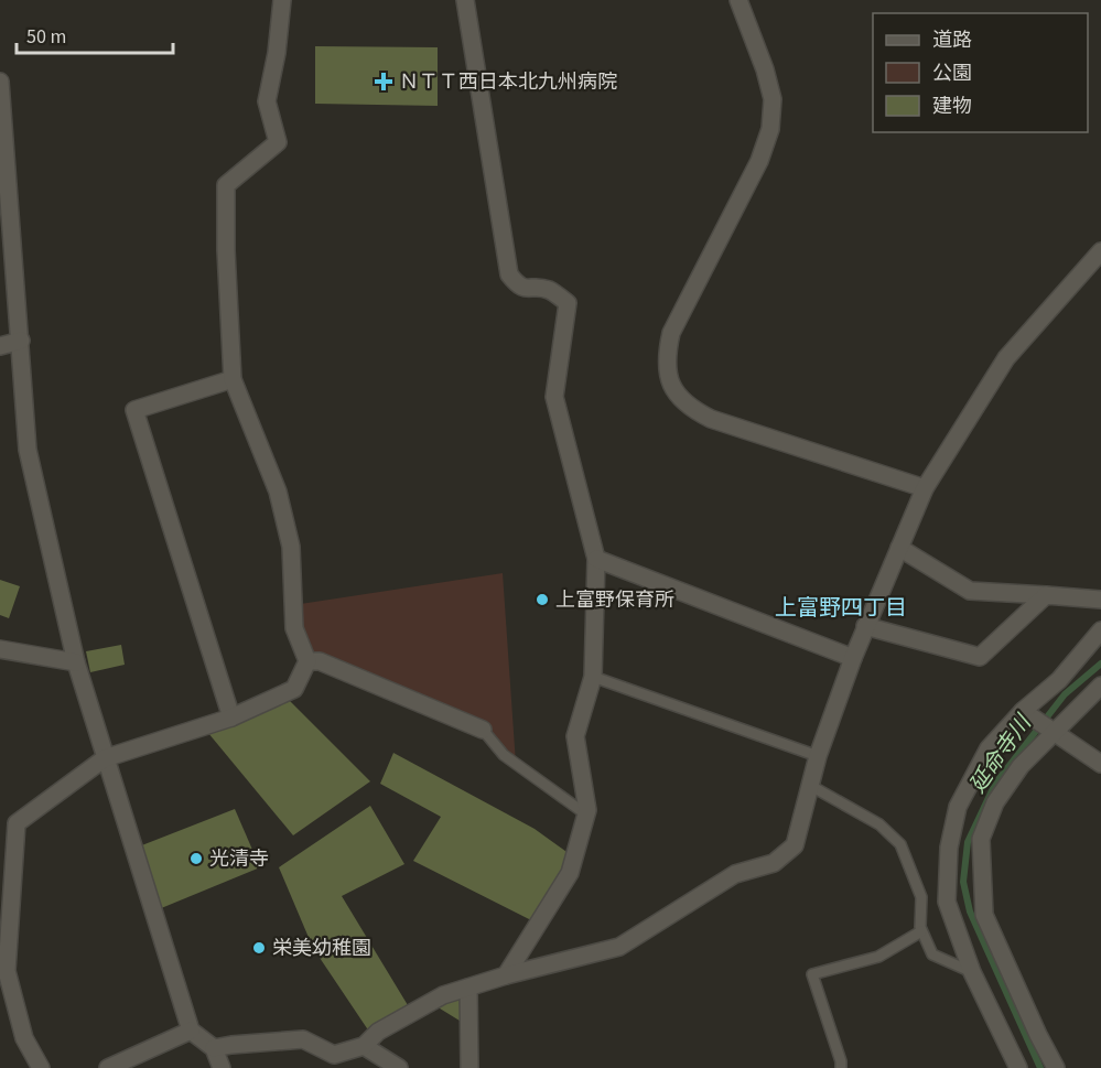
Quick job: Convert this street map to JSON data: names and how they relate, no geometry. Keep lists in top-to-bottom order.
{
  "districts": ["上富野四丁目"],
  "water": ["延命寺川"],
  "places": {
    "health": ["ＮＴＴ西日本北九州病院"],
    "other": ["上富野保育所", "光清寺", "栄美幼稚園"]
  },
  "legend": ["道路", "公園", "建物"],
  "scale_bar": "50 m"
}
